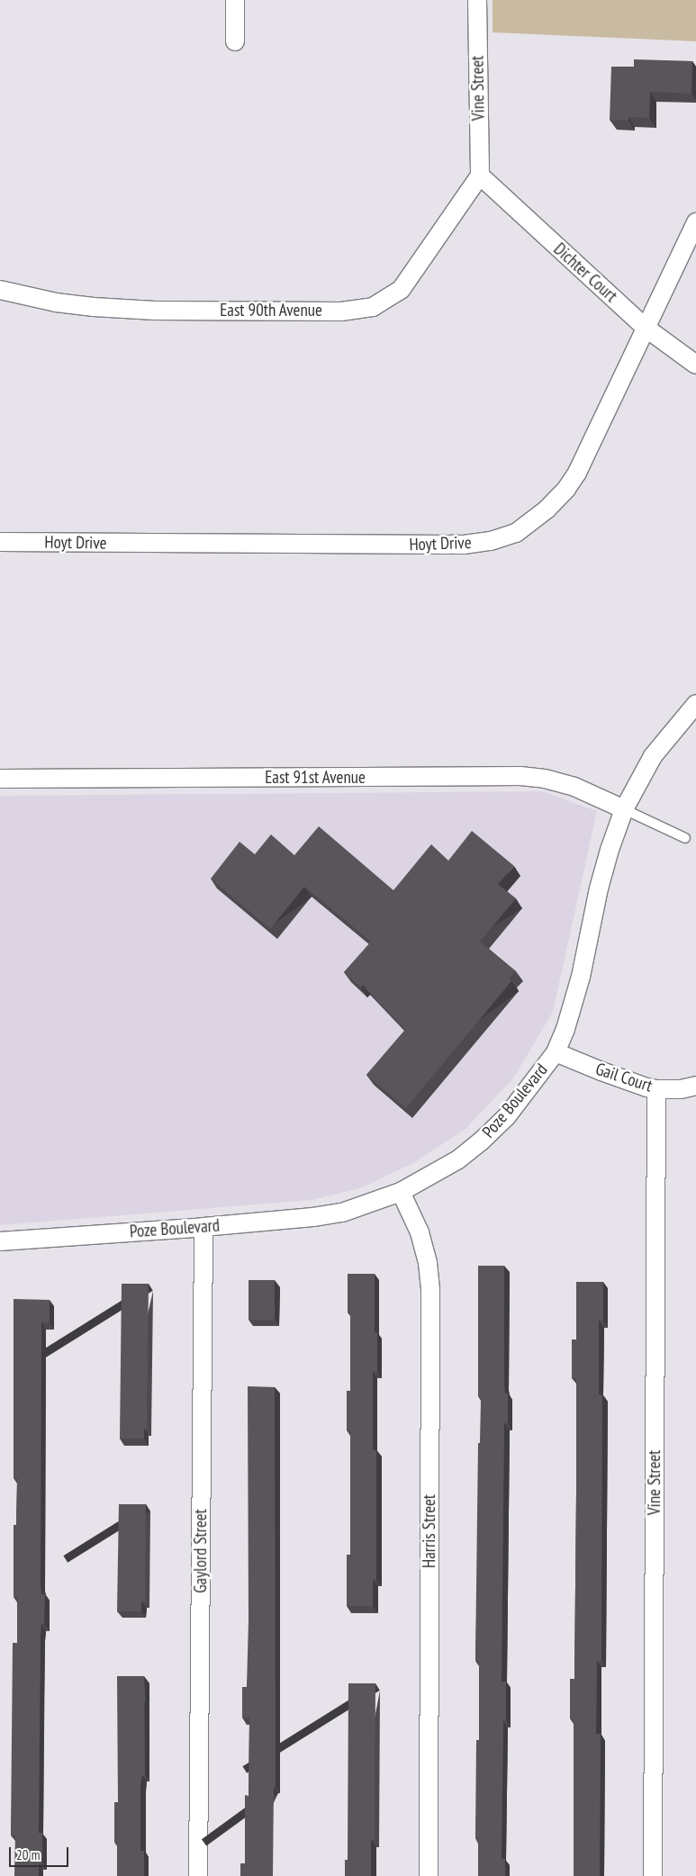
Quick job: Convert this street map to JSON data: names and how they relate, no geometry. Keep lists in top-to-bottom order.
{
  "streets": {
    "street": [
      "Vine Street",
      "Dichter Court",
      "East 90th Avenue",
      "Hoyt Drive",
      "East 91st Avenue",
      "Gail Court",
      "Poze Boulevard",
      "Harris Street",
      "Gaylord Street"
    ]
  },
  "crossings": [
    ["Vine Street", "Dichter Court"],
    ["Vine Street", "East 90th Avenue"],
    ["Vine Street", "Gail Court"],
    ["Dichter Court", "East 90th Avenue"],
    ["Dichter Court", "Hoyt Drive"],
    ["East 91st Avenue", "Poze Boulevard"],
    ["Gail Court", "Poze Boulevard"],
    ["Poze Boulevard", "Harris Street"],
    ["Poze Boulevard", "Gaylord Street"]
  ],
  "scale_bar": "20 m"
}
